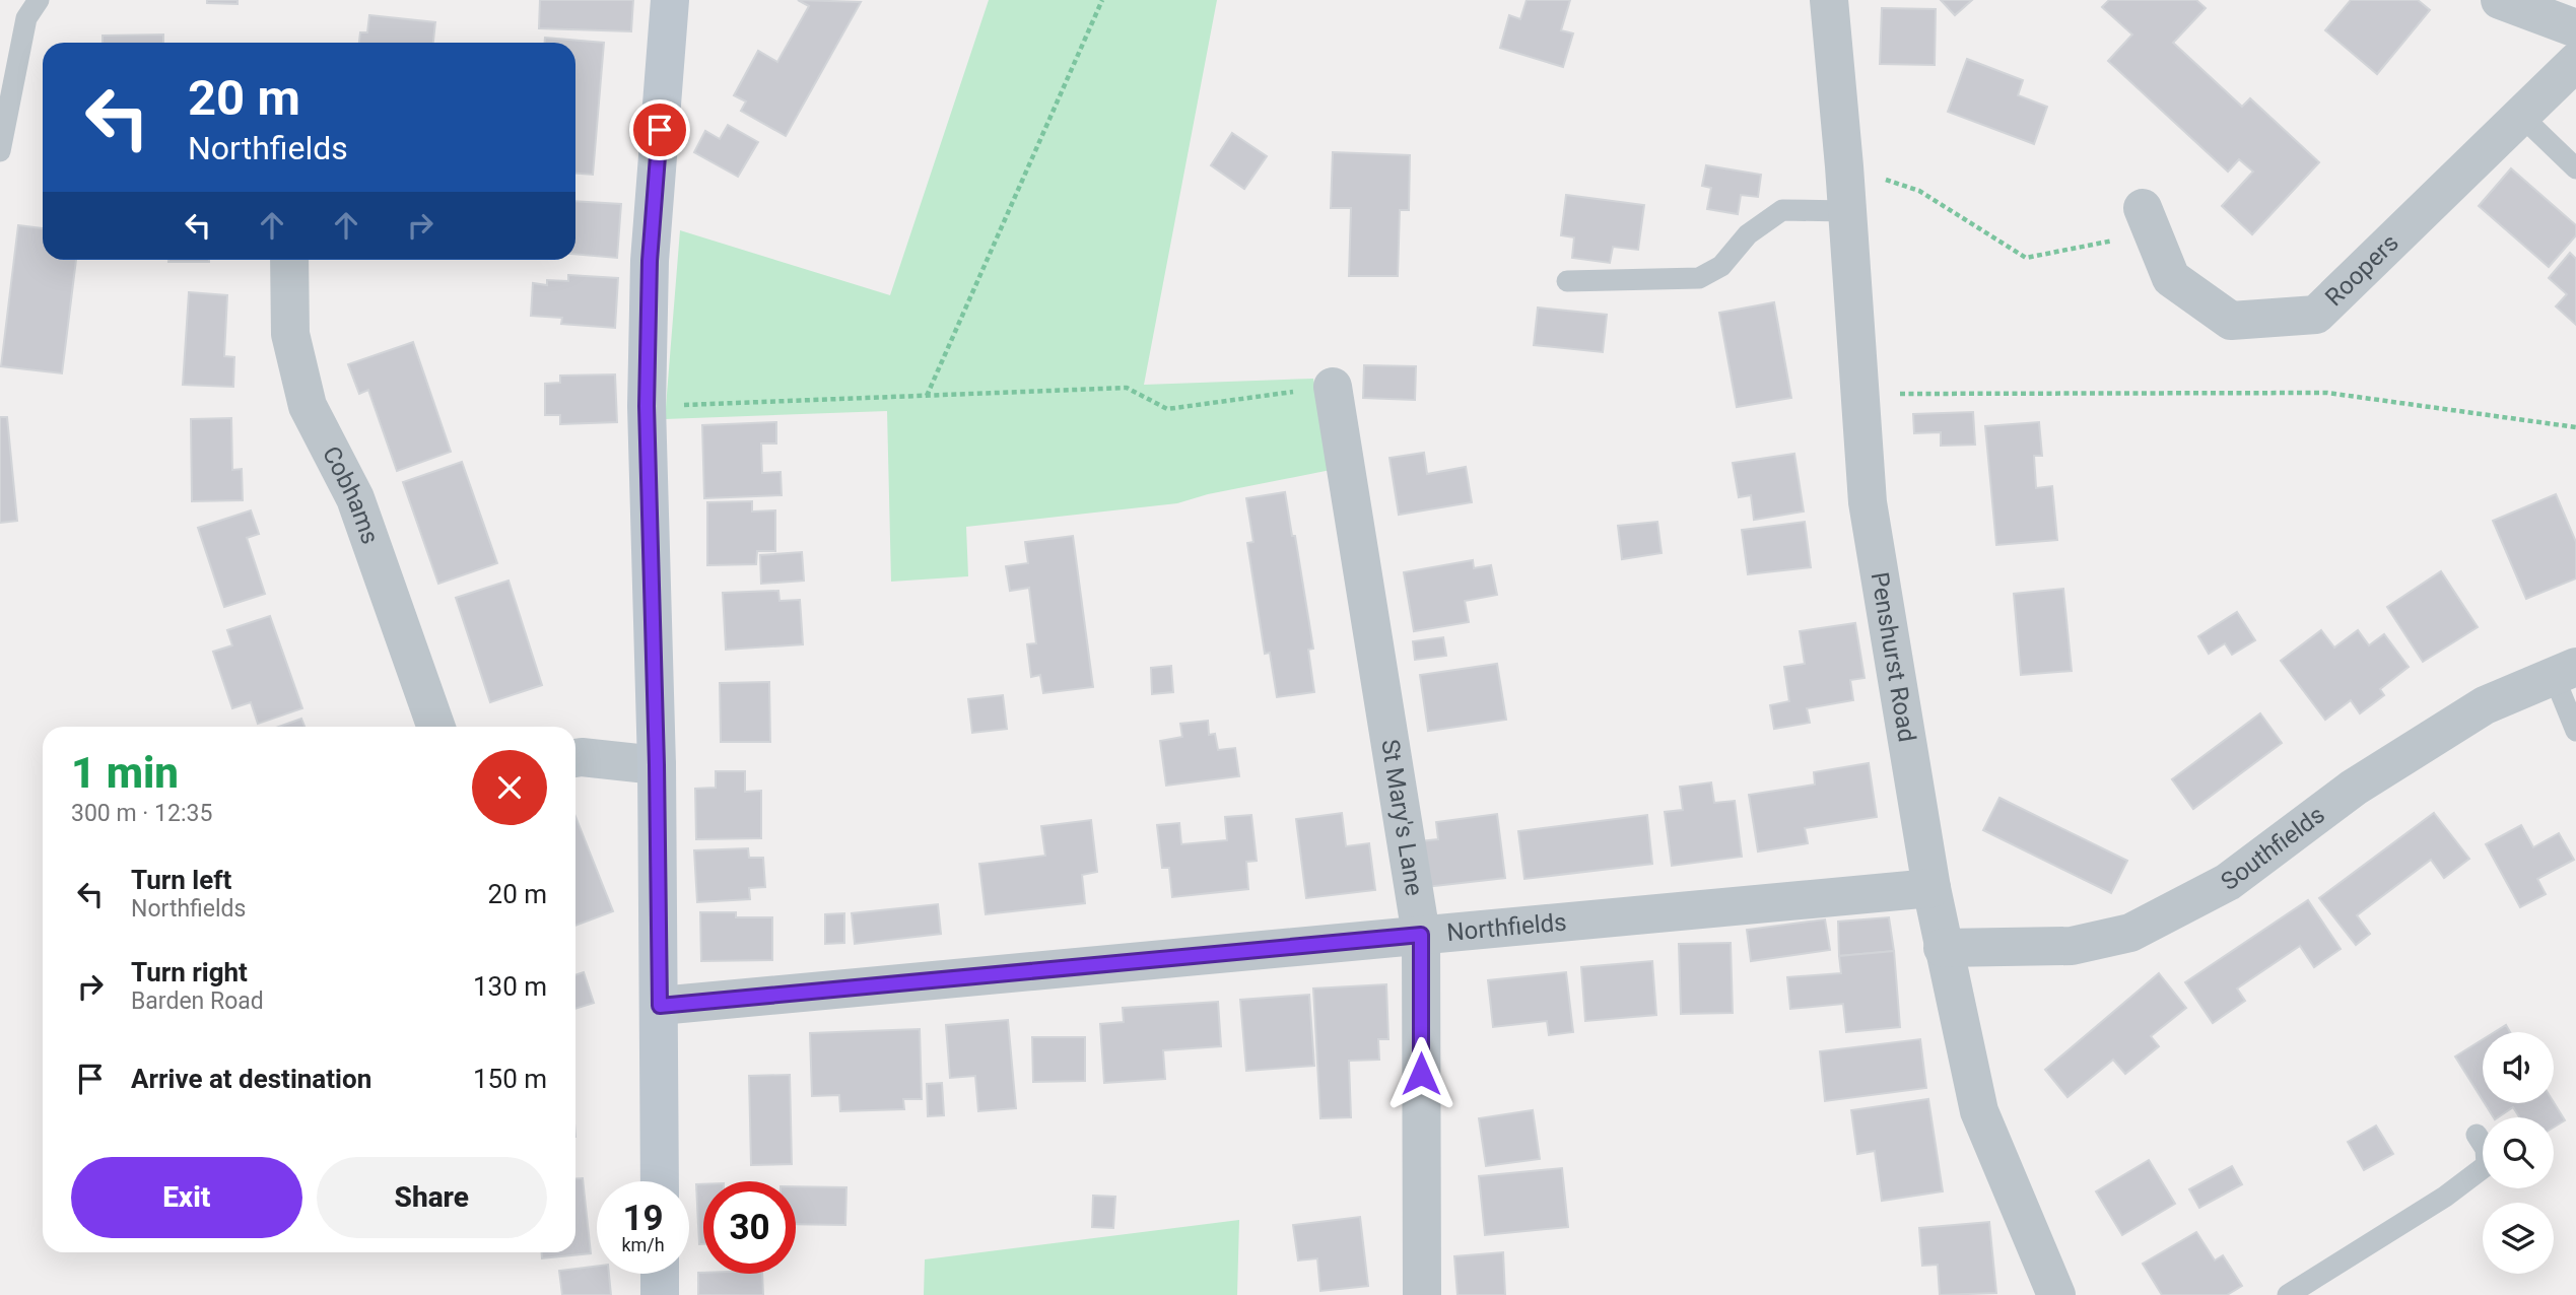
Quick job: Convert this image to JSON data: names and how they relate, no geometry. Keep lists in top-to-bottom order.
{
  "streets": {
    "street": [
      "Roopers",
      "Cobhams",
      "Penshurst Road",
      "St Mary's Lane",
      "Southfields",
      "Northfields"
    ]
  },
  "crossings": [
    ["Penshurst Road", "Southfields"],
    ["Penshurst Road", "Northfields"],
    ["St Mary's Lane", "Northfields"]
  ],
  "page": {
    "turn": ["20 m", "Northfields"],
    "heading": ["1 min", "300 m · 12:35"],
    "list": [
      {
        "name": "Turn left",
        "note": "Northfields",
        "value": "20 m"
      },
      {
        "name": "Turn right",
        "note": "Barden Road",
        "value": "130 m"
      },
      {
        "name": "Arrive at destination",
        "value": "150 m"
      }
    ],
    "buttons": ["Exit", "Share"],
    "speed": "19 km/h",
    "limit": "30"
  }
}
